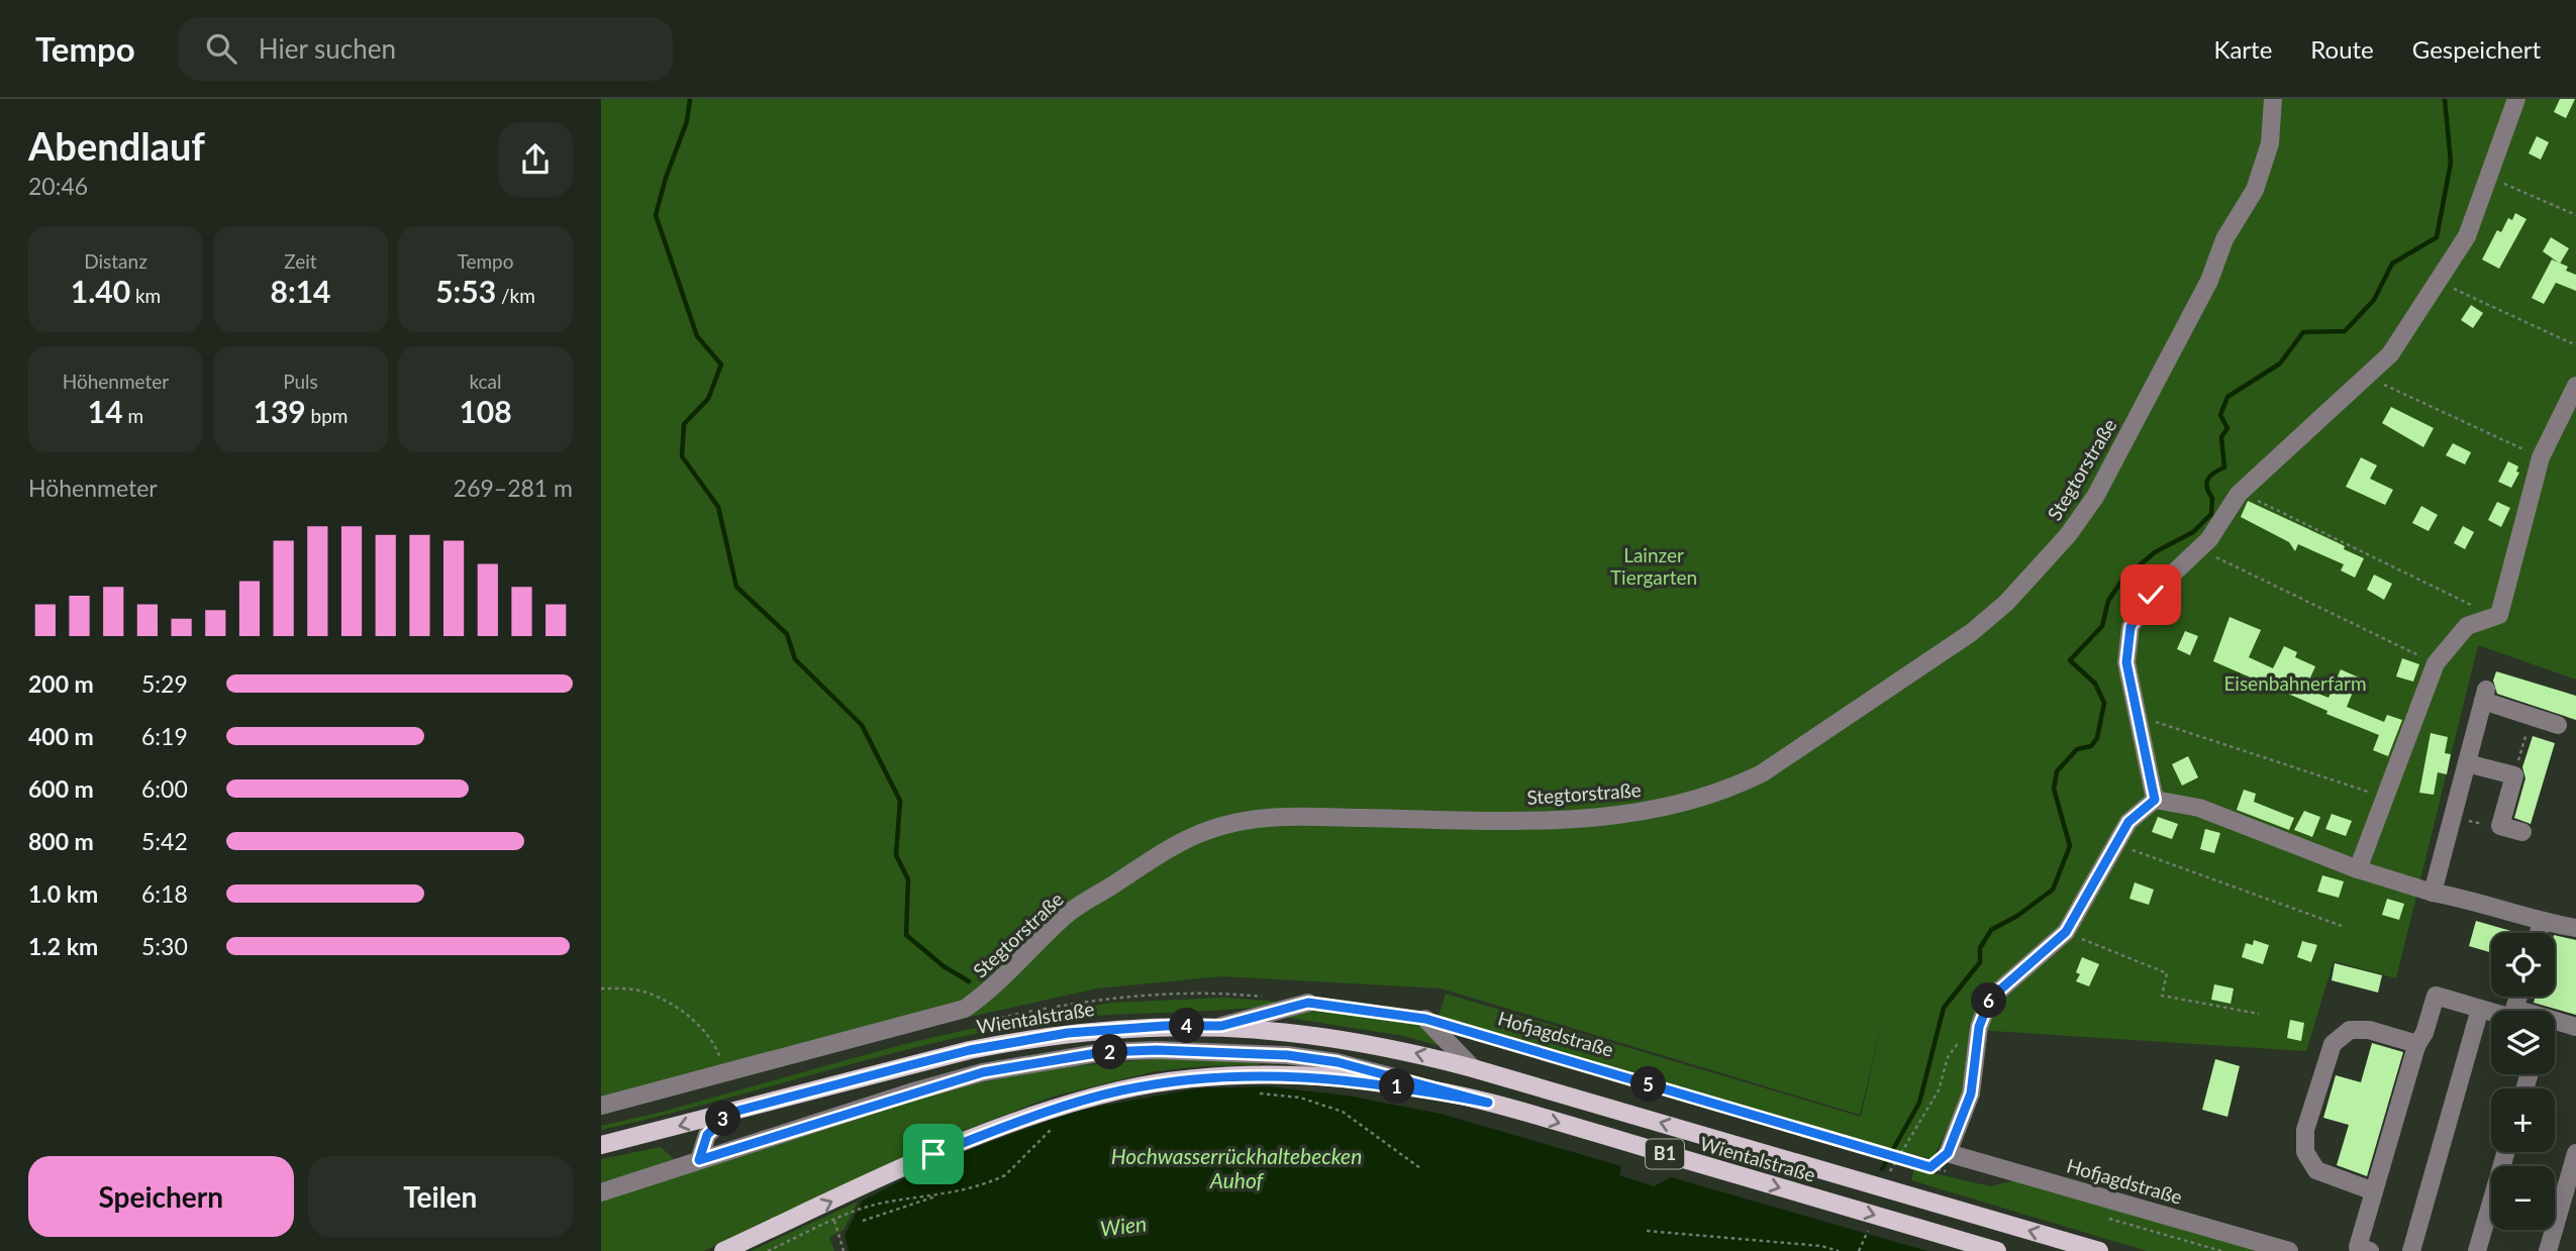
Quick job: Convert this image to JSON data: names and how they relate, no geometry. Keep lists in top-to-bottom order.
{
  "streets": {
    "main road": ["Wientalstraße", "B1"],
    "street": ["Stegtorstraße", "Hofjagdstraße"]
  },
  "water": ["Hochwasserrückhaltebecken Auhof", "Wien"],
  "parks": ["Lainzer Tiergarten", "Eisenbahnerfarm"],
  "page": {
    "header": "Tempo",
    "search": "Hier suchen",
    "nav": ["Karte", "Route", "Gespeichert"],
    "heading": ["Abendlauf", "20:46"],
    "stats": [
      ["Distanz", "1.40 km"],
      ["Zeit", "8:14"],
      ["Tempo", "5:53 /km"],
      ["Höhenmeter", "14 m"],
      ["Puls", "139 bpm"],
      ["kcal", "108"]
    ],
    "chart": ["Höhenmeter", "269–281 m"],
    "list": [
      {
        "name": "200 m",
        "note": "5:29"
      },
      {
        "name": "400 m",
        "note": "6:19"
      },
      {
        "name": "600 m",
        "note": "6:00"
      },
      {
        "name": "800 m",
        "note": "5:42"
      },
      {
        "name": "1.0 km",
        "note": "6:18"
      },
      {
        "name": "1.2 km",
        "note": "5:30"
      }
    ],
    "map_buttons": ["+", "−"],
    "pins": [
      "6",
      "4",
      "2",
      "5",
      "1",
      "3"
    ],
    "buttons": ["Speichern", "Teilen"]
  }
}
